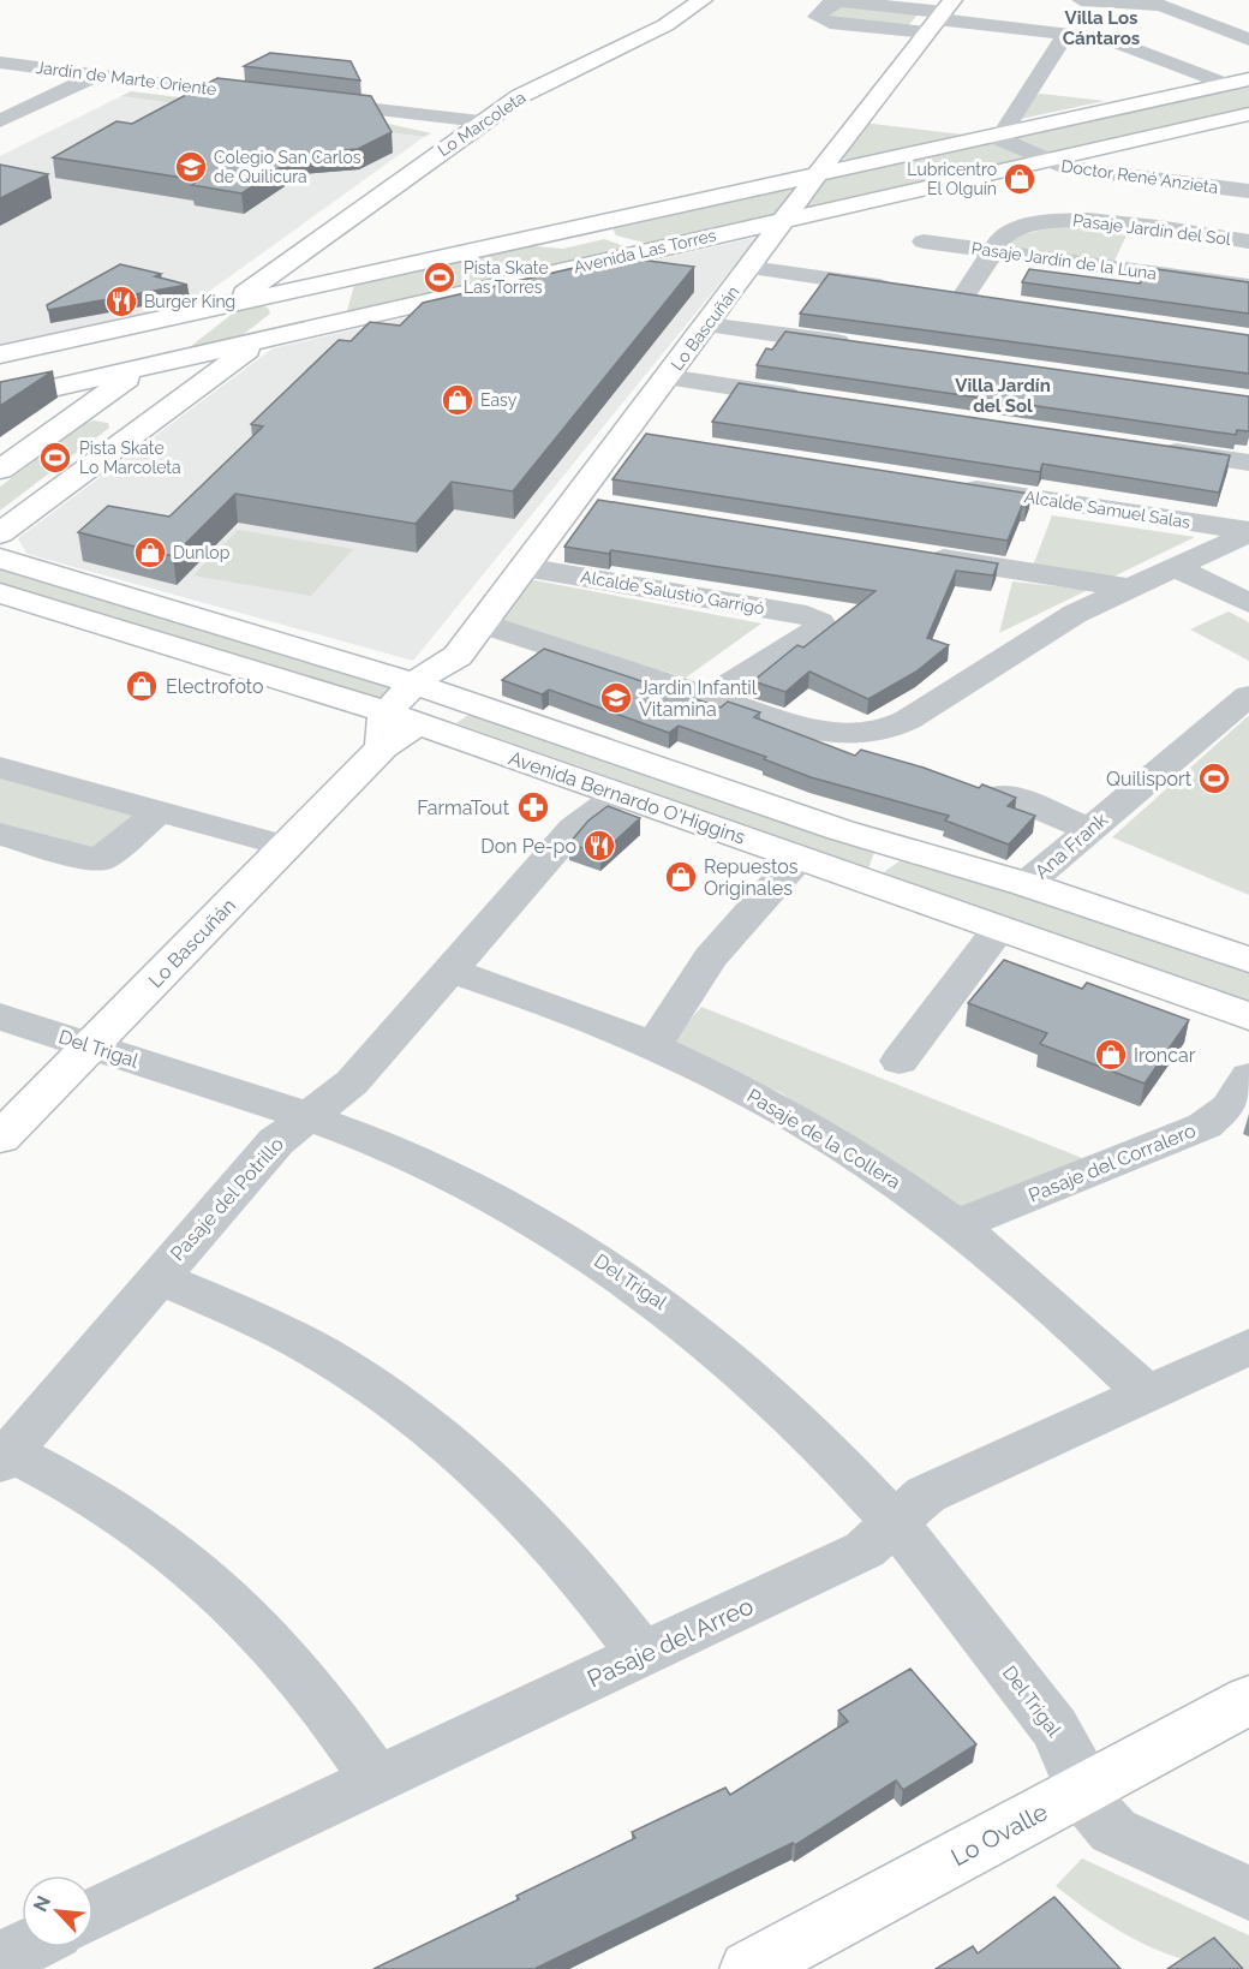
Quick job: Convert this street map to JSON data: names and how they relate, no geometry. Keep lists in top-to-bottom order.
{
  "streets": {
    "street": [
      "Jardín de Marte Oriente",
      "Lo Marcoleta",
      "Doctor René Anzieta",
      "Pasaje Jardín del Sol",
      "Avenida Las Torres",
      "Pasaje Jardín de la Luna",
      "Lo Bascuñán",
      "Alcalde Samuel Salas",
      "Alcalde Salustio Garrigó",
      "Avenida Bernardo O'Higgins",
      "Ana Frank",
      "Del Trigal",
      "Pasaje de la Collera",
      "Pasaje del Corralero",
      "Pasaje del Potrillo",
      "Pasaje del Arreo",
      "Lo Ovalle"
    ]
  },
  "crossings": [
    ["Lo Marcoleta", "Avenida Las Torres"],
    ["Doctor René Anzieta", "Avenida Las Torres"],
    ["Pasaje Jardín del Sol", "Pasaje Jardín de la Luna"],
    ["Avenida Las Torres", "Lo Bascuñán"],
    ["Lo Bascuñán", "Alcalde Salustio Garrigó"],
    ["Lo Bascuñán", "Avenida Bernardo O'Higgins"],
    ["Lo Bascuñán", "Del Trigal"],
    ["Avenida Bernardo O'Higgins", "Ana Frank"],
    ["Avenida Bernardo O'Higgins", "Pasaje del Potrillo"],
    ["Del Trigal", "Pasaje del Potrillo"],
    ["Del Trigal", "Pasaje del Arreo"],
    ["Del Trigal", "Lo Ovalle"],
    ["Pasaje de la Collera", "Pasaje del Corralero"],
    ["Pasaje de la Collera", "Pasaje del Potrillo"],
    ["Pasaje de la Collera", "Pasaje del Arreo"]
  ],
  "districts": ["Villa Los Cántaros", "Villa Jardín del Sol"],
  "places": {
    "school or university": ["Colegio San Carlos de Quilicura", "Jardin Infantil Vitamina"],
    "shop": [
      "Lubricentro El Olguín",
      "Easy",
      "Dunlop",
      "Electrofoto",
      "Repuestos Originales",
      "Ironcar"
    ],
    "sports": ["Pista Skate Las Torres", "Pista Skate Lo Marcoleta", "Quilisport"],
    "restaurant": ["Burger King", "Don Pe-po"],
    "pharmacy": ["FarmaTout"]
  },
  "north": "top left"
}
